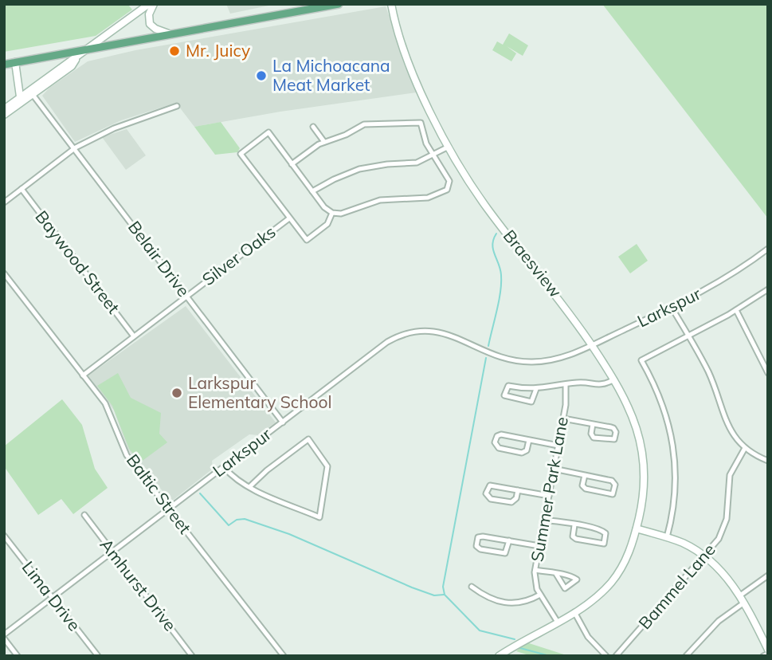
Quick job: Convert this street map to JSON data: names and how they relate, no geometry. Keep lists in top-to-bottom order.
{
  "streets": {
    "street": [
      "Silver Oaks",
      "Belair Drive",
      "Baywood Street",
      "Braesview",
      "Larkspur",
      "Summer Park Lane",
      "Baltic Street",
      "Amhurst Drive",
      "Bammel Lane",
      "Lima Drive"
    ]
  },
  "crossings": [
    ["Silver Oaks", "Belair Drive"],
    ["Silver Oaks", "Baywood Street"],
    ["Silver Oaks", "Baltic Street"],
    ["Belair Drive", "Larkspur"],
    ["Braesview", "Larkspur"],
    ["Braesview", "Summer Park Lane"],
    ["Larkspur", "Baltic Street"],
    ["Larkspur", "Amhurst Drive"],
    ["Larkspur", "Lima Drive"]
  ],
  "places": ["Mr. Juicy", "La Michoacana Meat Market", "Larkspur Elementary School"]
}
